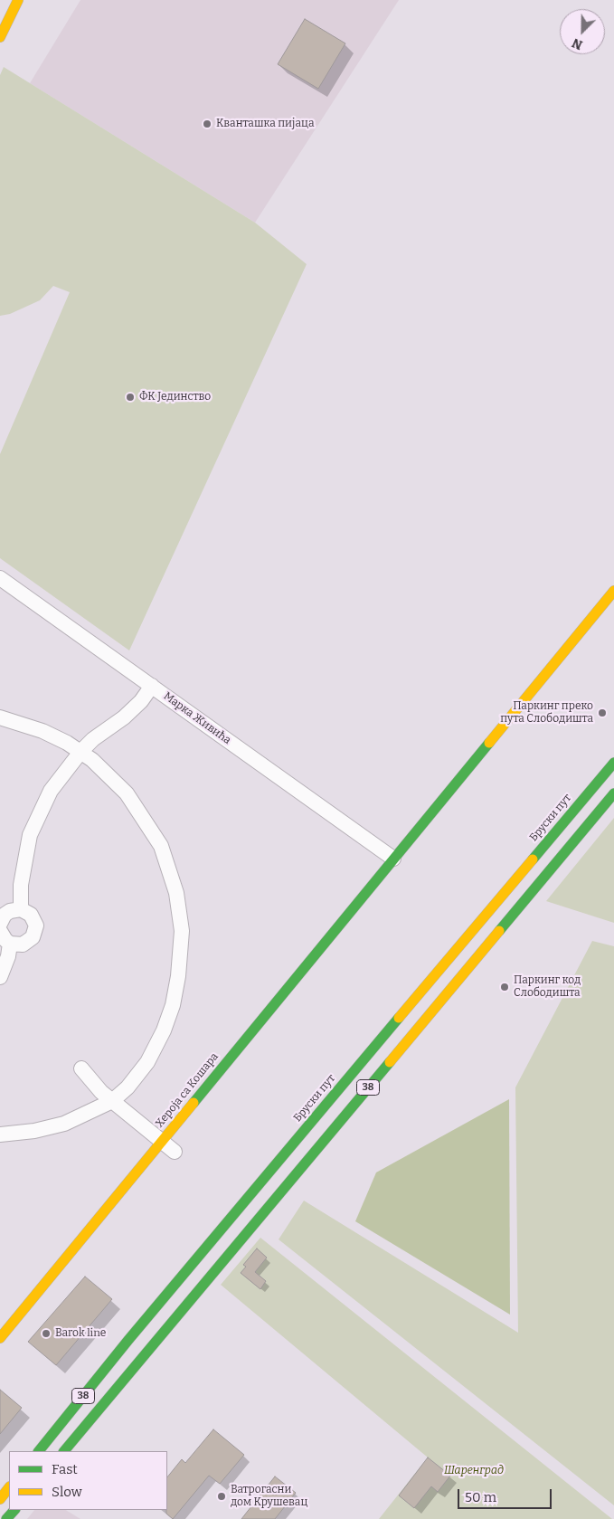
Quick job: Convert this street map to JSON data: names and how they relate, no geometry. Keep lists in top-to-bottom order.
{
  "streets": {
    "main road": ["Бруски пут", "38", "Хероја са Кошара"],
    "street": ["Марка Живића"]
  },
  "crossings": [
    ["Марка Живића", "Хероја са Кошара"]
  ],
  "parks": ["Шаренград"],
  "places": [
    "Кванташка пијаца",
    "ФК Јединство",
    "Паркинг преко пута Слободишта",
    "Паркинг код Слободишта",
    "Barok line",
    "Ватрогасни дом Крушевац"
  ],
  "legend": ["Fast", "Slow"],
  "scale_bar": "50 m",
  "north": "bottom left"
}
